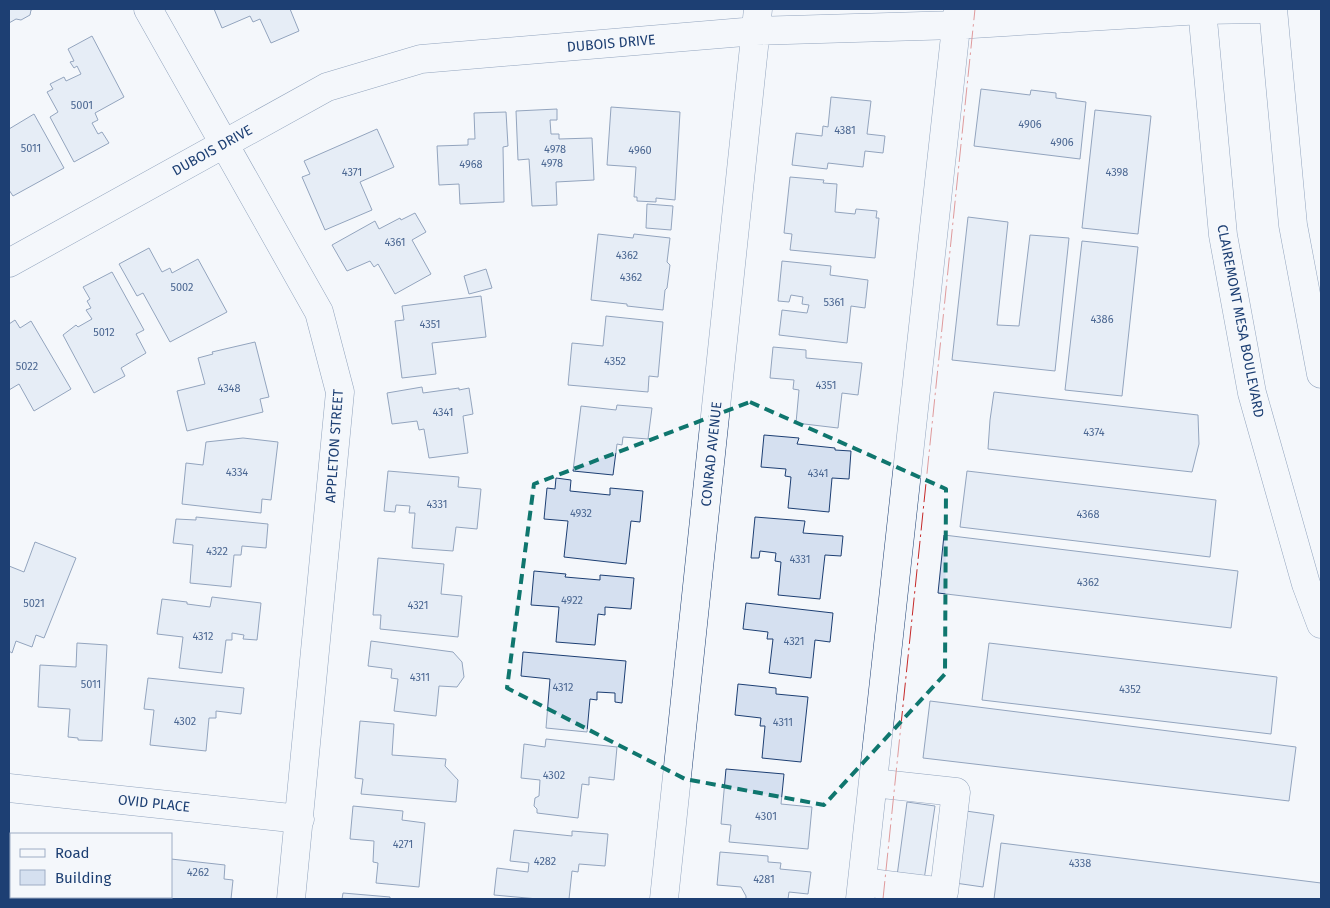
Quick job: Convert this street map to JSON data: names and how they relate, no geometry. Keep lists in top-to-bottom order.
{
  "streets": {
    "street": [
      "DUBOIS DRIVE",
      "CLAIREMONT MESA BOULEVARD",
      "APPLETON STREET",
      "CONRAD AVENUE",
      "OVID PLACE"
    ]
  },
  "crossings": [
    ["DUBOIS DRIVE", "CLAIREMONT MESA BOULEVARD"],
    ["DUBOIS DRIVE", "APPLETON STREET"],
    ["DUBOIS DRIVE", "CONRAD AVENUE"],
    ["APPLETON STREET", "OVID PLACE"]
  ],
  "house_numbers": [
    "5001",
    "4906",
    "4381",
    "4906",
    "5011",
    "4978",
    "4960",
    "4978",
    "4968",
    "4371",
    "4398",
    "4361",
    "4362",
    "4362",
    "5002",
    "5361",
    "4386",
    "4351",
    "5012",
    "4352",
    "5022",
    "4351",
    "4348",
    "4341",
    "4374",
    "4334",
    "4341",
    "4331",
    "4932",
    "4368",
    "4322",
    "4331",
    "4362",
    "4922",
    "5021",
    "4321",
    "4312",
    "4321",
    "4311",
    "5011",
    "4312",
    "4352",
    "4302",
    "4311",
    "4302",
    "4301",
    "4271",
    "4282",
    "4338",
    "4262",
    "4281"
  ],
  "legend": ["Road", "Building"]
}
